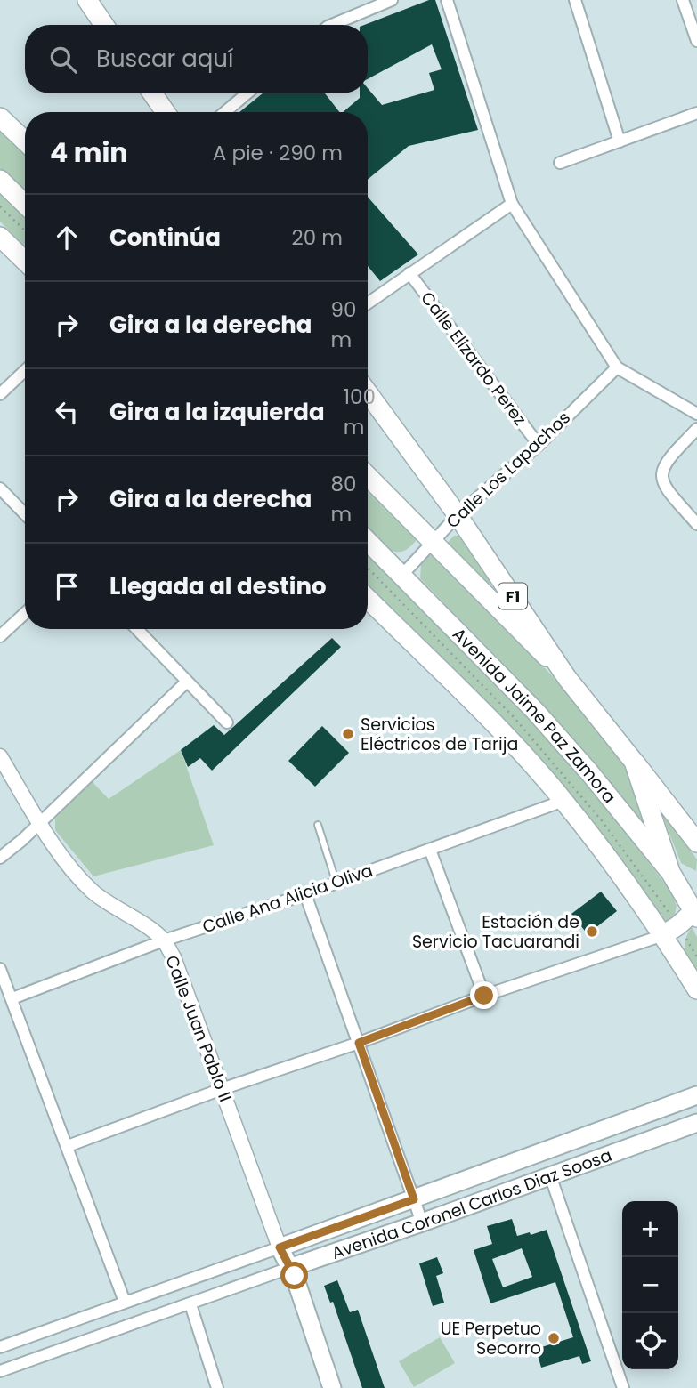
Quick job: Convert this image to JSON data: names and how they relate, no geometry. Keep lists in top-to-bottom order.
{
  "streets": {
    "main road": ["F1", "Avenida Jaime Paz Zamora", "Avenida Coronel Carlos Diaz Soosa"],
    "street": [
      "Calle Elizardo Perez",
      "Calle Los Lapachos",
      "Calle Ana Alicia Oliva",
      "Calle Juan Pablo II"
    ]
  },
  "crossings": [
    ["Calle Elizardo Perez", "Calle Los Lapachos"],
    ["Calle Los Lapachos", "F1"],
    ["Calle Los Lapachos", "Avenida Jaime Paz Zamora"],
    ["F1", "Avenida Jaime Paz Zamora"],
    ["Avenida Jaime Paz Zamora", "Calle Ana Alicia Oliva"],
    ["Calle Ana Alicia Oliva", "Calle Juan Pablo II"],
    ["Calle Juan Pablo II", "Avenida Coronel Carlos Diaz Soosa"]
  ],
  "places": ["Servicios Eléctricos de Tarija", "Estación de Servicio Tacuarandi", "UE Perpetuo Secorro"],
  "page": {
    "search": "Buscar aquí",
    "heading": ["4 min", "A pie · 290 m"],
    "list": [
      ["Continúa", "20 m"],
      ["Gira a la derecha", "90 m"],
      ["Gira a la izquierda", "100 m"],
      ["Gira a la derecha", "80 m"],
      "Llegada al destino"
    ],
    "map_buttons": ["+", "−"]
  }
}
